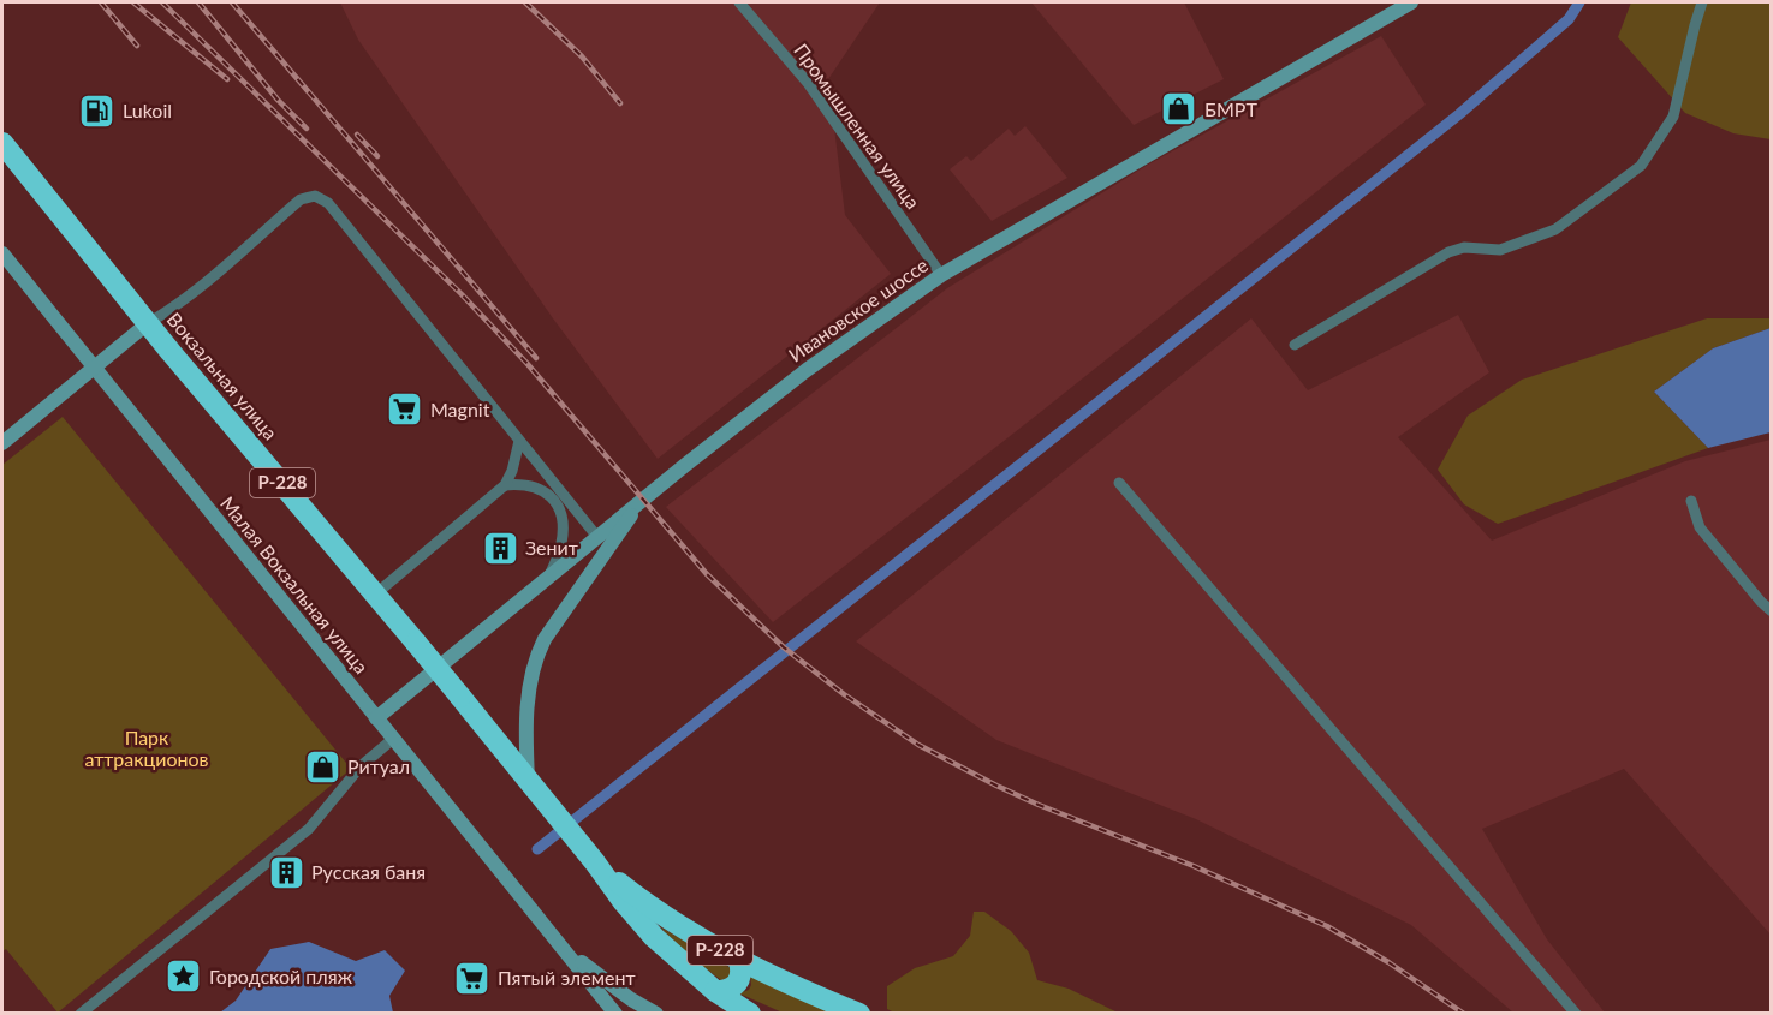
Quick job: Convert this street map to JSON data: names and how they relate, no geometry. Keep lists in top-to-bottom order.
{
  "streets": {
    "highway": ["Вокзальная улица", "Р-228"],
    "street": ["Промышленная улица", "Ивановское шоссе", "Малая Вокзальная улица"]
  },
  "crossings": [
    ["Промышленная улица", "Ивановское шоссе"],
    ["Ивановское шоссе", "Малая Вокзальная улица"],
    ["Вокзальная улица", "Р-228"]
  ],
  "parks": ["Парк аттракционов"],
  "places": {
    "shop": ["БМРТ", "Ритуал"],
    "fuel station": ["Lukoil"],
    "supermarket": ["Magnit", "Пятый элемент"],
    "building": ["Зенит", "Русская баня"],
    "place": ["Городской пляж"]
  }
}
